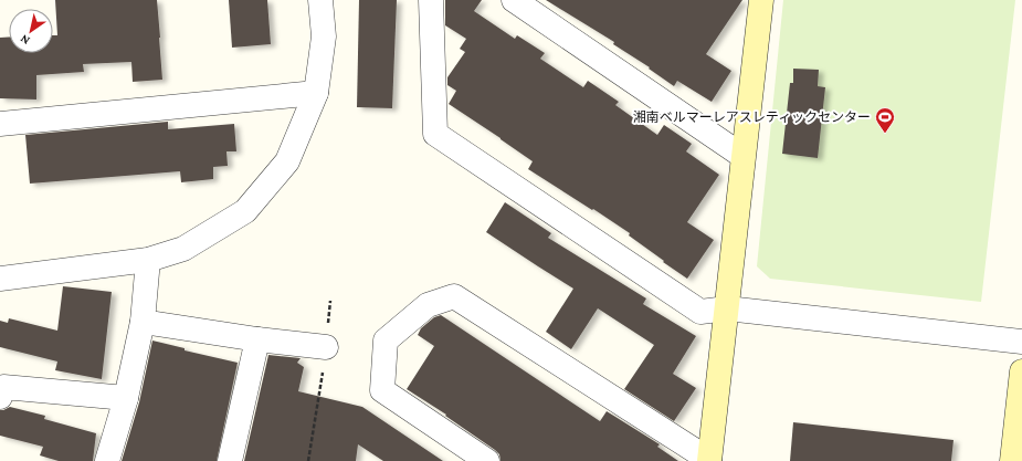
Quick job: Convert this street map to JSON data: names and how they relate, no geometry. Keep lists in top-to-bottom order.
{
  "places": {
    "sports": ["湘南ベルマーレアスレティックセンター"]
  },
  "north": "bottom left"
}
